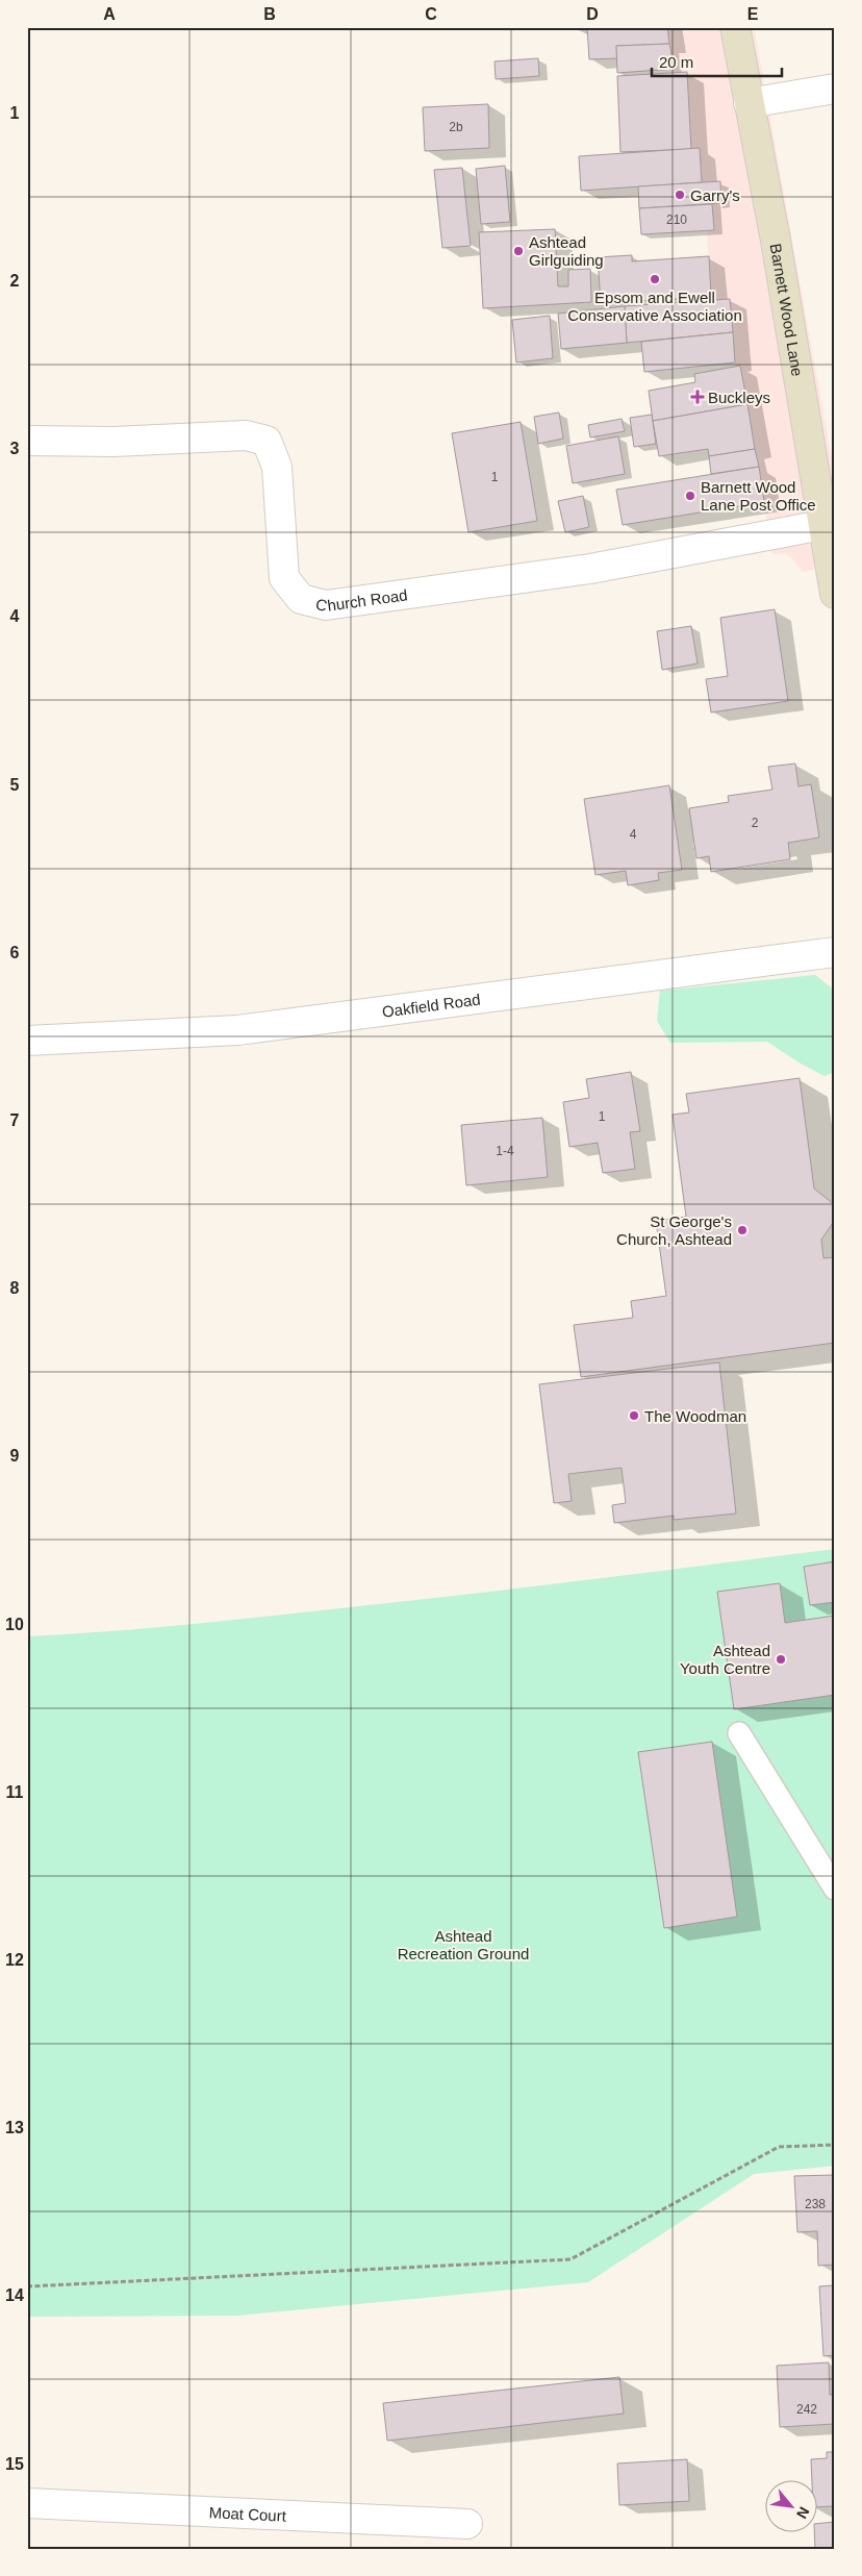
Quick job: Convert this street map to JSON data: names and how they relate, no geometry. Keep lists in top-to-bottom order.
{
  "streets": {
    "street": [
      "Barnett Wood Lane",
      "Church Road",
      "Oakfield Road",
      "Moat Court"
    ]
  },
  "crossings": [
    ["Barnett Wood Lane", "Church Road"]
  ],
  "parks": ["Ashtead Recreation Ground"],
  "places": {
    "other": [
      "Garry's",
      "Ashtead Girlguiding",
      "Epsom and Ewell Conservative Association",
      "Barnett Wood Lane Post Office",
      "St George's Church, Ashtead",
      "The Woodman",
      "Ashtead Youth Centre"
    ],
    "health": ["Buckleys"]
  },
  "house_numbers": [
    "2b",
    "210",
    "1",
    "2",
    "4",
    "1",
    "1-4",
    "238",
    "242"
  ],
  "scale_bar": "20 m",
  "north": "bottom right",
  "grid": {
    "columns": [
      "A",
      "B",
      "C",
      "D",
      "E"
    ],
    "rows": [
      "1",
      "2",
      "3",
      "4",
      "5",
      "6",
      "7",
      "8",
      "9",
      "10",
      "11",
      "12",
      "13",
      "14",
      "15"
    ]
  }
}
